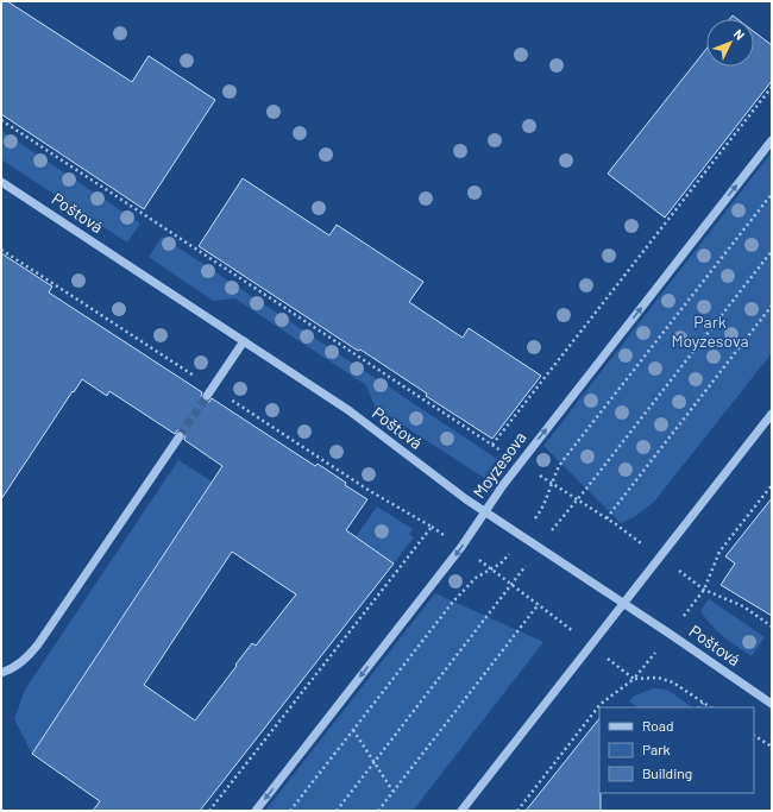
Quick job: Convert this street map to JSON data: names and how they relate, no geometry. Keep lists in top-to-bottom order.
{
  "streets": {
    "street": ["Poštová", "Moyzesova"]
  },
  "crossings": [
    ["Poštová", "Moyzesova"]
  ],
  "parks": ["Park Moyzesova"],
  "legend": ["Road", "Park", "Building"],
  "north": "top right"
}
